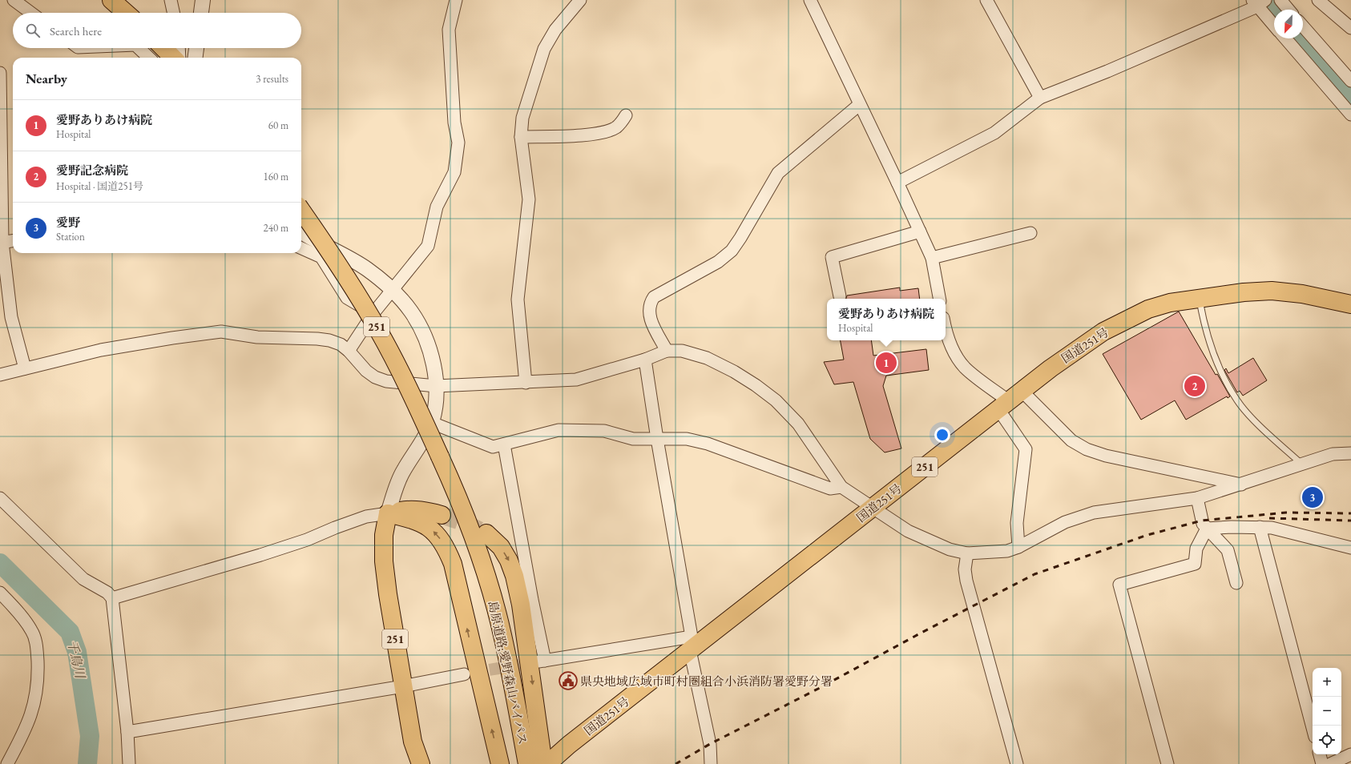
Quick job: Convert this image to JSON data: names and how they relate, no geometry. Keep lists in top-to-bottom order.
{
  "streets": {
    "highway": ["251", "国道251号", "島原道路;愛野森山バイパス"]
  },
  "crossings": [
    ["251", "島原道路;愛野森山バイパス"]
  ],
  "water": ["千鳥川"],
  "places": {
    "public building": ["県央地域広域市町村圏組合小浜消防署愛野分署"]
  },
  "north": "bottom left",
  "page": {
    "search": "Search here",
    "heading": ["Nearby", "3 results"],
    "list": [
      {
        "mark": "1",
        "name": "愛野ありあけ病院",
        "note": "Hospital",
        "value": "60 m"
      },
      {
        "mark": "2",
        "name": "愛野記念病院",
        "note": "Hospital · 国道251号",
        "value": "160 m"
      },
      {
        "mark": "3",
        "name": "愛野",
        "note": "Station",
        "value": "240 m"
      }
    ],
    "popup": ["愛野ありあけ病院", "Hospital"],
    "pins": ["1", "2", "3"],
    "map_buttons": ["+", "−"]
  }
}
